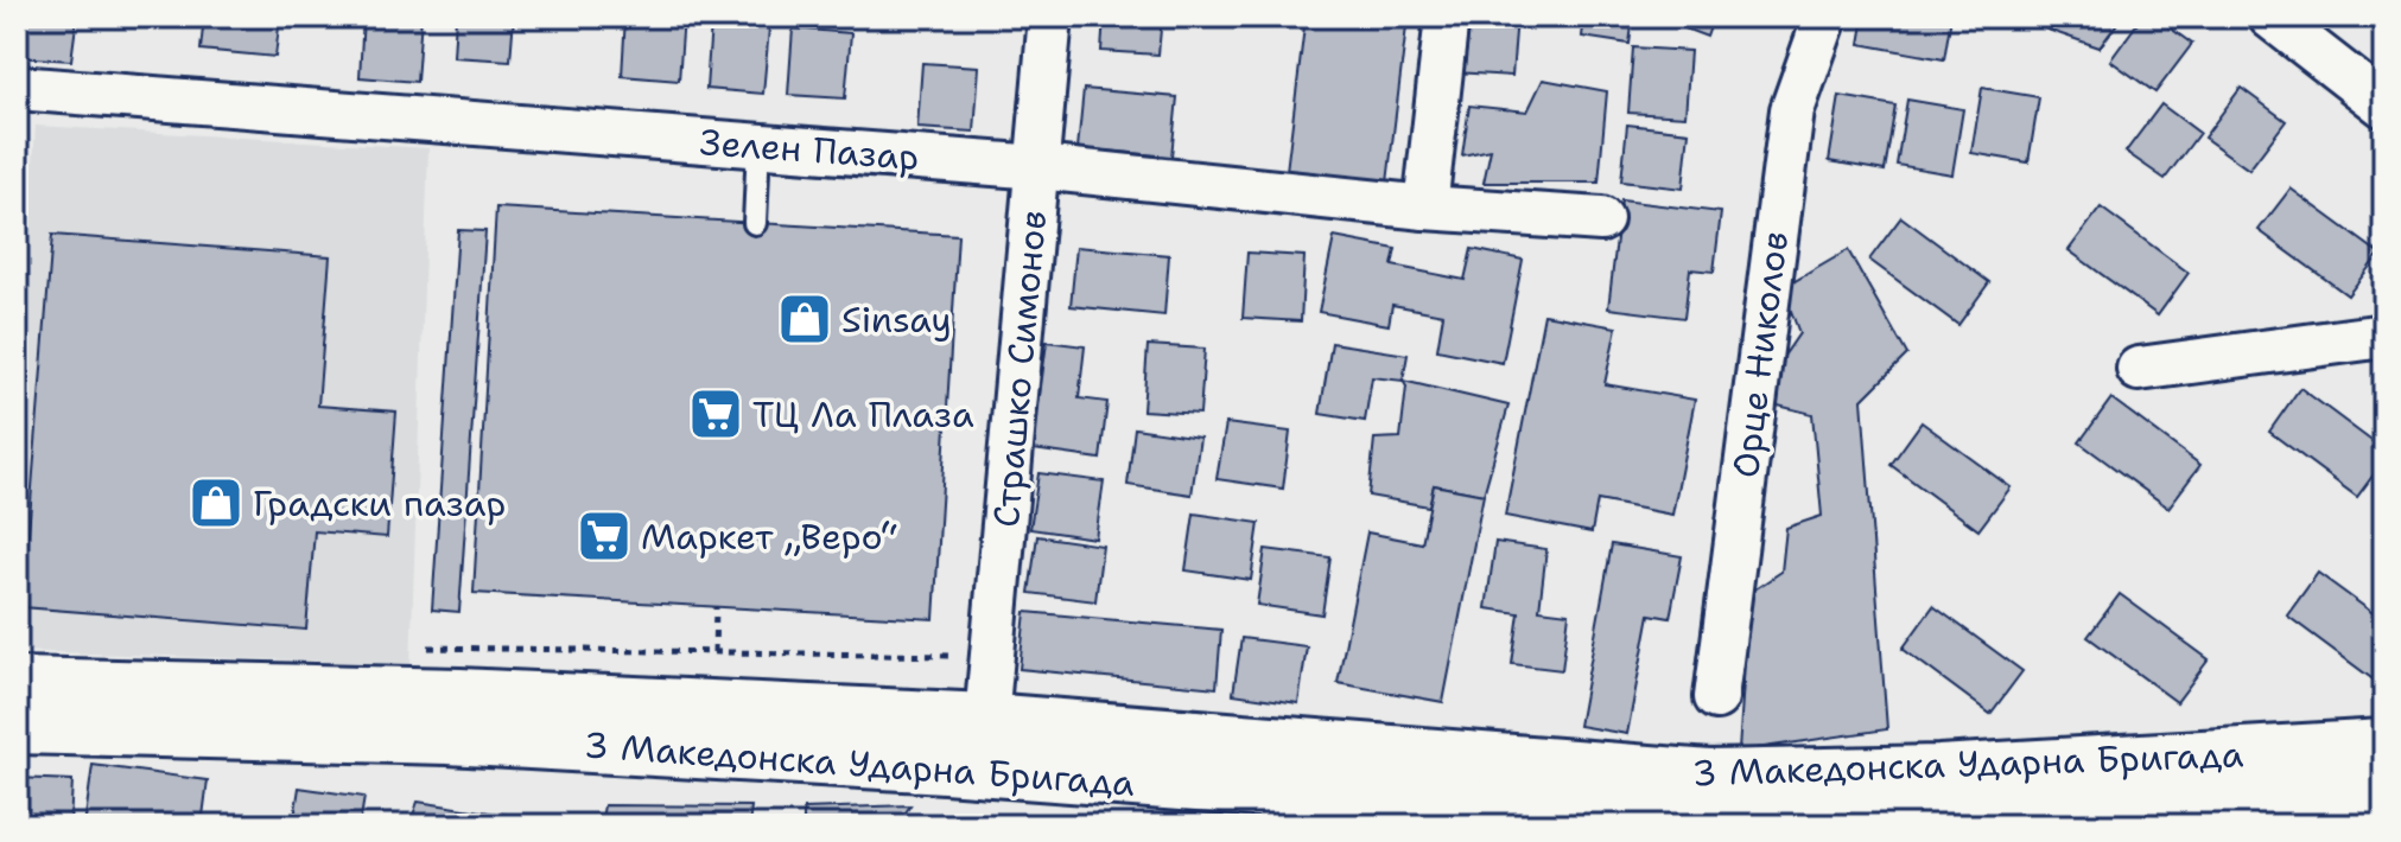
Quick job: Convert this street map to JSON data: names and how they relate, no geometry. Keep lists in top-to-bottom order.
{
  "streets": {
    "street": [
      "Зелен Пазар",
      "Орце Николов",
      "Страшко Симонов",
      "3 Македонска Ударна Бригада"
    ]
  },
  "crossings": [
    ["Зелен Пазар", "Страшко Симонов"],
    ["Страшко Симонов", "3 Македонска Ударна Бригада"]
  ],
  "places": {
    "shop": ["Sinsay", "Градски пазар"],
    "supermarket": ["ТЦ Ла Плаза", "Маркет „Веро“"]
  }
}
